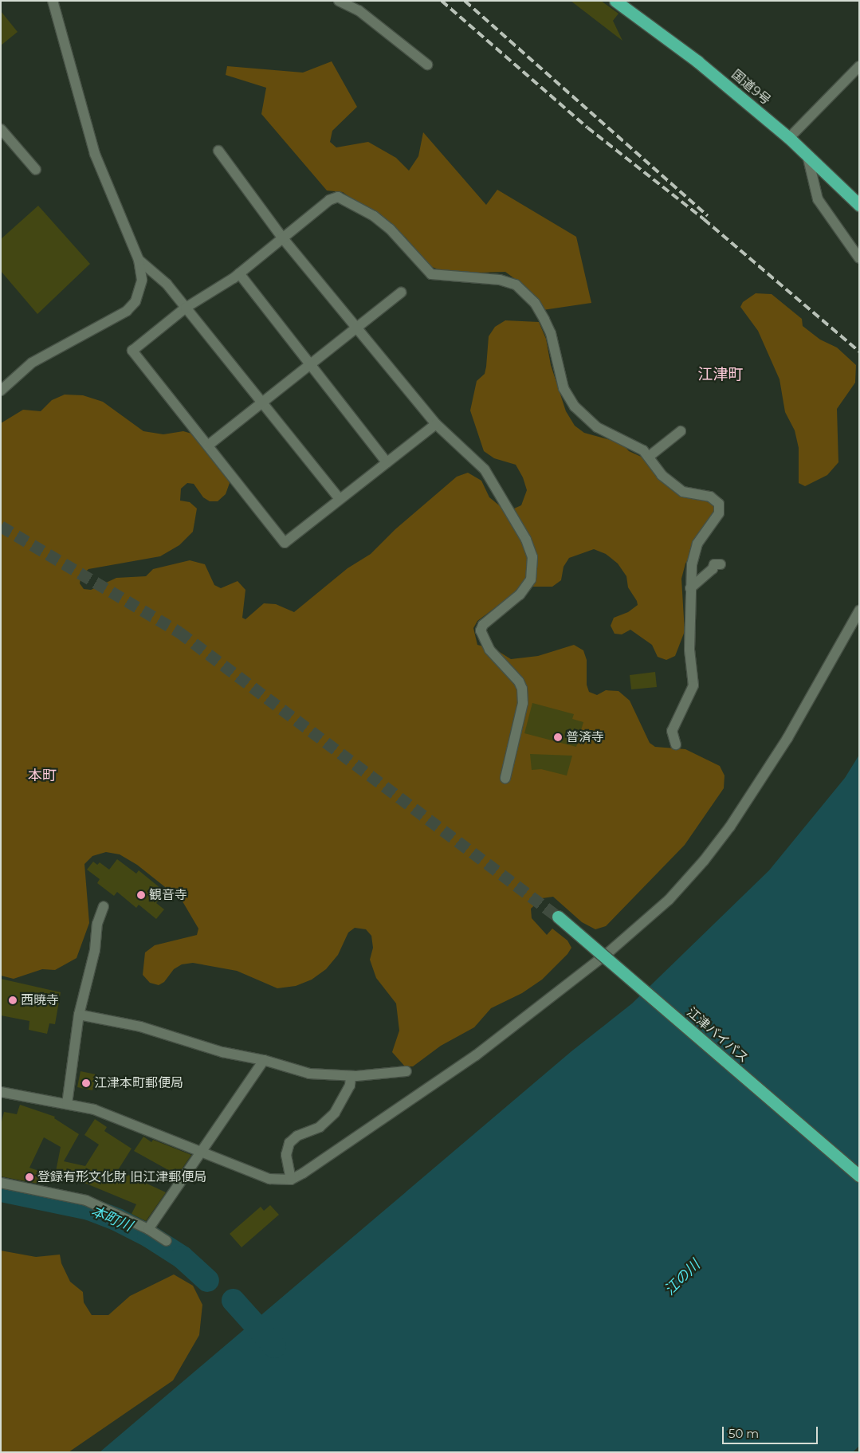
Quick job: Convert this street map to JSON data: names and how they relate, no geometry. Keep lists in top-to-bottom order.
{
  "streets": {
    "highway": ["国道9号", "江津バイパス"]
  },
  "districts": ["江津町", "本町"],
  "water": ["本町川", "江の川"],
  "places": [
    "普済寺",
    "観音寺",
    "西暁寺",
    "江津本町郵便局",
    "登録有形文化財 旧江津郵便局"
  ],
  "scale_bar": "50 m"
}
